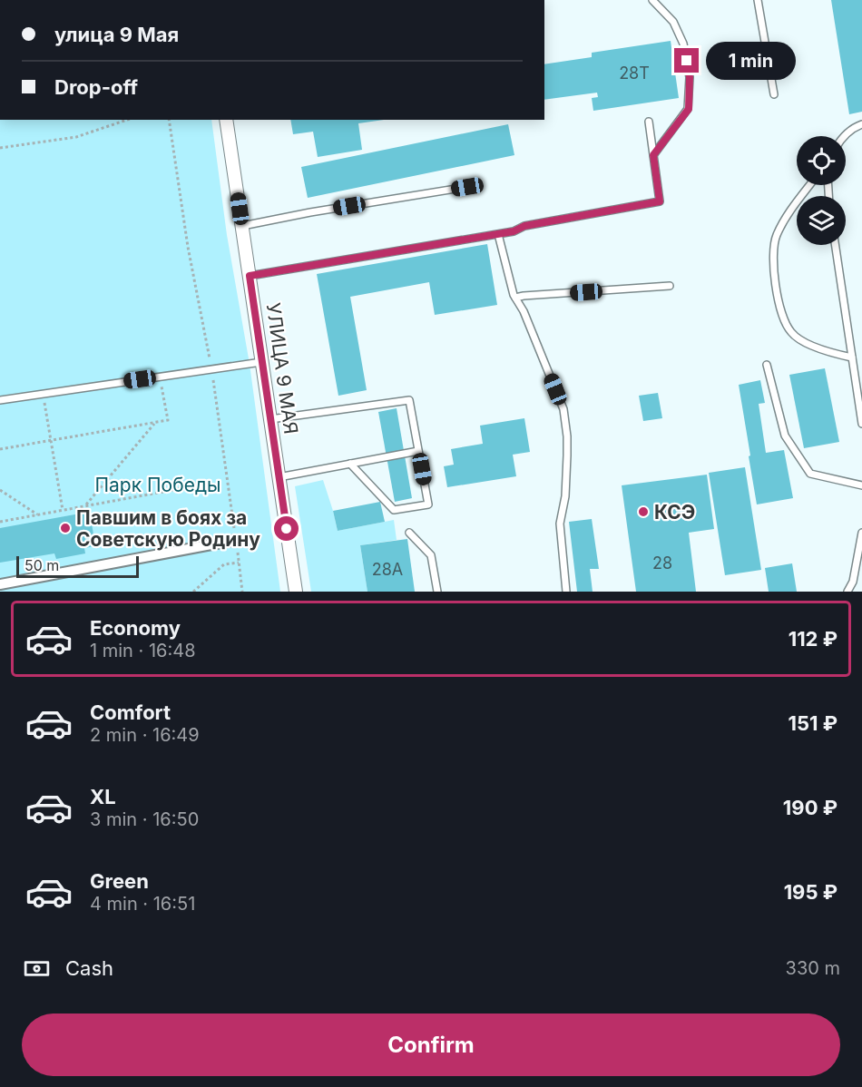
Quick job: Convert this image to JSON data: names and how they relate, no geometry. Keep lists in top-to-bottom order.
{
  "streets": {
    "street": ["УЛИЦА 9 МАЯ"]
  },
  "parks": ["Парк Победы"],
  "places": ["КСЭ", "Павшим в боях за Советскую Родину"],
  "house_numbers": ["28Т", "28", "28А"],
  "scale_bar": "50 m",
  "page": {
    "banner": ["улица 9 Мая", "Drop-off"],
    "bubble": "1 min",
    "scale": "50 m",
    "list": [
      {
        "name": "Economy",
        "note": "1 min · 16:48",
        "value": "112 ₽"
      },
      {
        "name": "Comfort",
        "note": "2 min · 16:49",
        "value": "151 ₽"
      },
      {
        "name": "XL",
        "note": "3 min · 16:50",
        "value": "190 ₽"
      },
      {
        "name": "Green",
        "note": "4 min · 16:51",
        "value": "195 ₽"
      }
    ],
    "pay": ["Cash", "330 m"],
    "buttons": "Confirm"
  }
}
